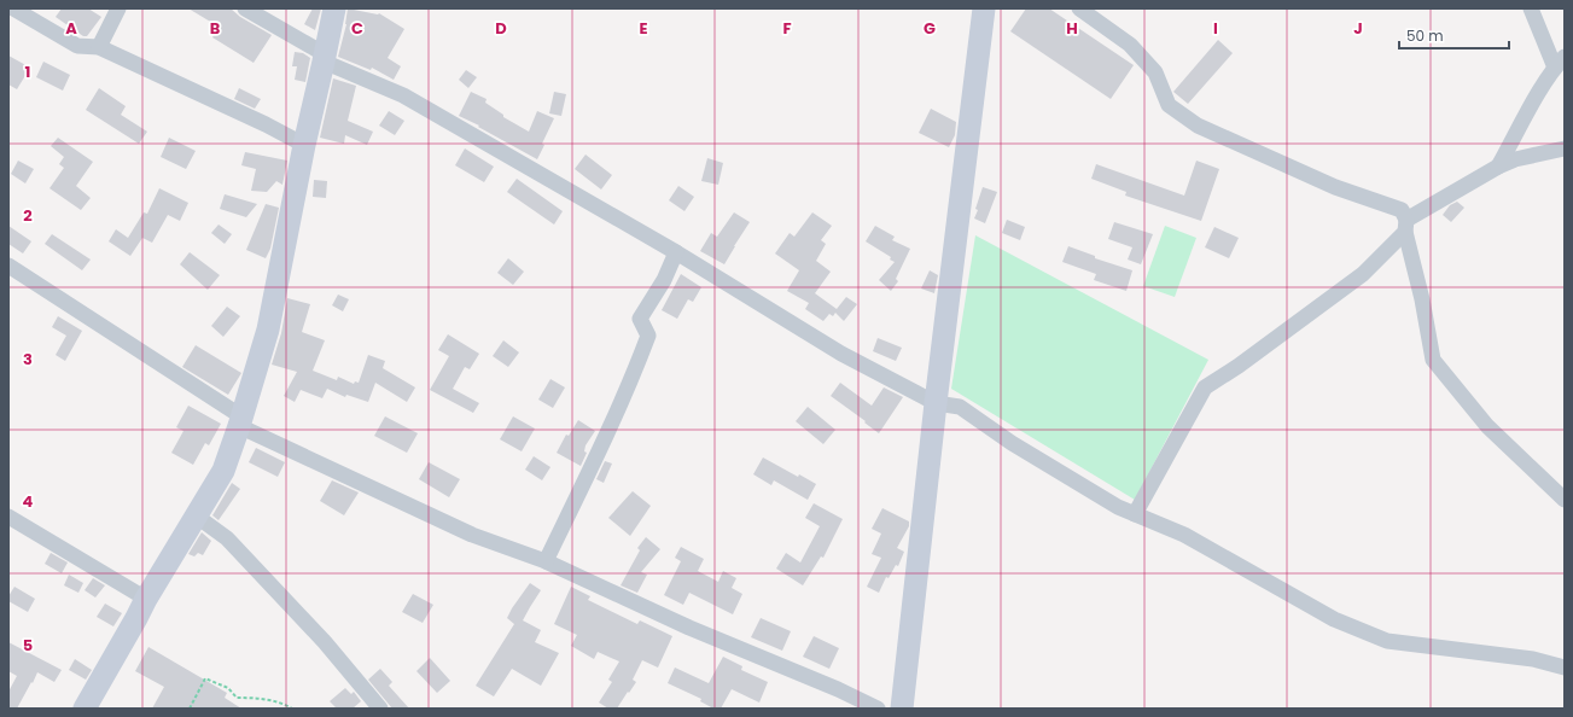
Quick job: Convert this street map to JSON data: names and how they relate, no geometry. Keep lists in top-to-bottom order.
{
  "scale_bar": "50 m",
  "grid": {
    "columns": [
      "A",
      "B",
      "C",
      "D",
      "E",
      "F",
      "G",
      "H",
      "I",
      "J"
    ],
    "rows": [
      "1",
      "2",
      "3",
      "4",
      "5"
    ]
  }
}
